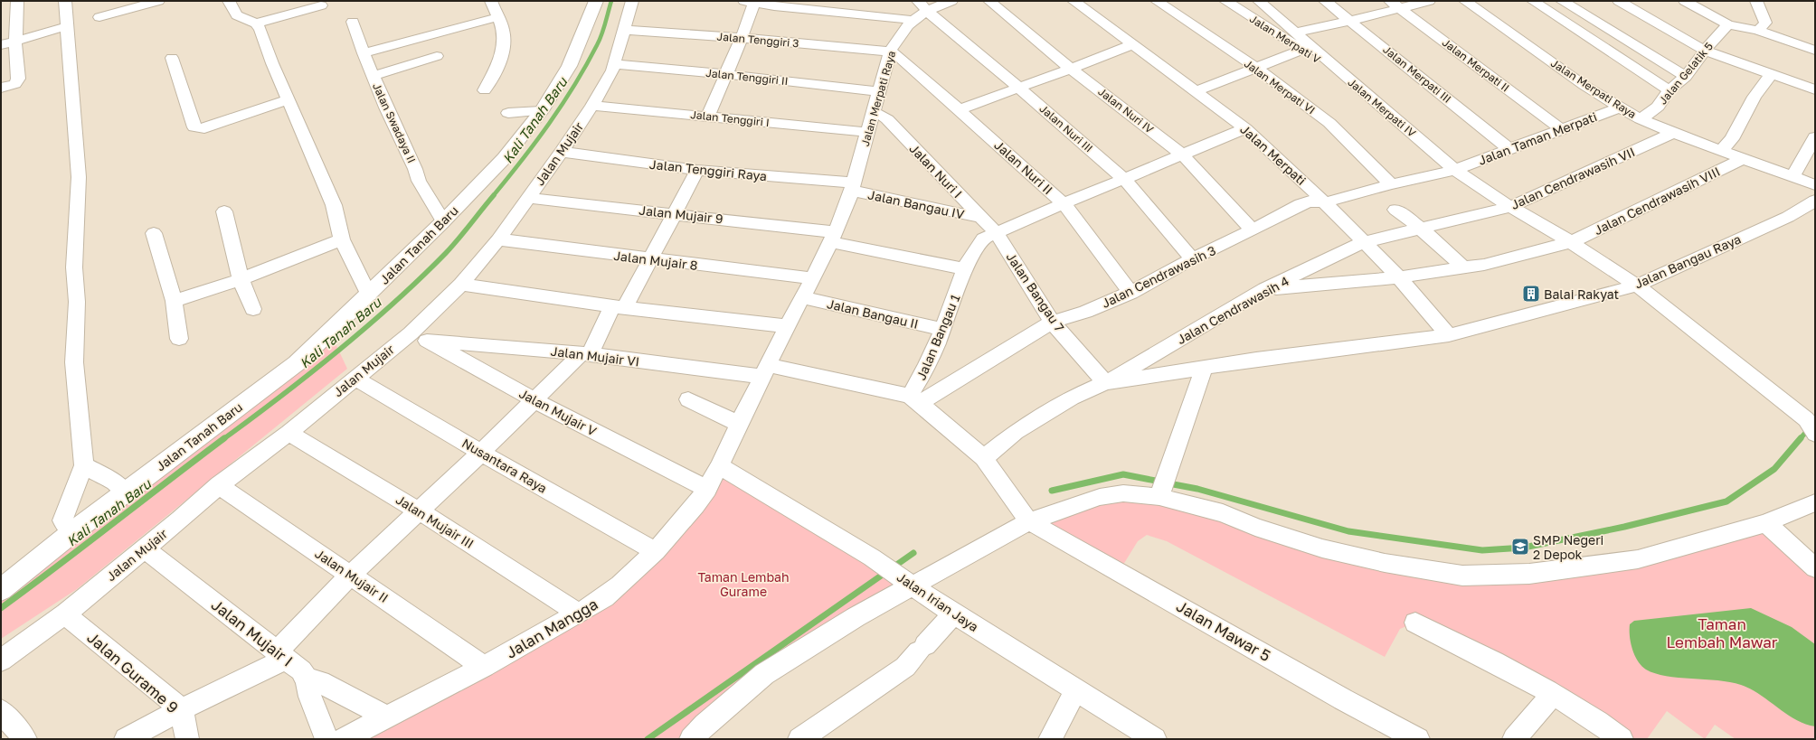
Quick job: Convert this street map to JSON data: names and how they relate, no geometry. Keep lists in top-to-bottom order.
{
  "streets": {
    "main road": ["Jalan Tanah Baru"],
    "street": [
      "Jalan Merpati V",
      "Jalan Tenggiri 3",
      "Jalan Merpati II",
      "Jalan Gelatik 5",
      "Jalan Merpati III",
      "Jalan Tenggiri II",
      "Jalan Merpati VI",
      "Jalan Merpati Raya",
      "Jalan Merpati IV",
      "Jalan Nuri IV",
      "Jalan Tenggiri I",
      "Jalan Swadaya II",
      "Jalan Nuri III",
      "Jalan Taman Merpati",
      "Jalan Mujair",
      "Jalan Merpati",
      "Jalan Nuri II",
      "Jalan Tenggiri Raya",
      "Jalan Nuri I",
      "Jalan Cendrawasih VII",
      "Jalan Cendrawasih VIII",
      "Jalan Bangau IV",
      "Jalan Mujair 9",
      "Jalan Mujair 8",
      "Jalan Bangau Raya",
      "Jalan Cendrawasih 3",
      "Jalan Bangau 7",
      "Jalan Cendrawasih 4",
      "Jalan Bangau II",
      "Jalan Bangau 1",
      "Jalan Mujair VI",
      "Jalan Mujair V",
      "Nusantara Raya",
      "Jalan Mujair III",
      "Jalan Mujair II",
      "Jalan Irian Jaya",
      "Jalan Mangga",
      "Jalan Mawar 5",
      "Jalan Mujair I",
      "Jalan Gurame 9"
    ]
  },
  "crossings": [
    ["Jalan Merpati V", "Jalan Merpati IV"],
    ["Jalan Tenggiri 3", "Jalan Merpati Raya"],
    ["Jalan Tenggiri 3", "Jalan Mujair"],
    ["Jalan Tenggiri 3", "Jalan Nuri II"],
    ["Jalan Merpati II", "Jalan Taman Merpati"],
    ["Jalan Gelatik 5", "Jalan Merpati Raya"],
    ["Jalan Merpati III", "Jalan Taman Merpati"],
    ["Jalan Tenggiri II", "Jalan Merpati Raya"],
    ["Jalan Tenggiri II", "Jalan Mujair"],
    ["Jalan Merpati VI", "Jalan Taman Merpati"],
    ["Jalan Merpati VI", "Jalan Cendrawasih 3"],
    ["Jalan Merpati Raya", "Jalan Tenggiri I"],
    ["Jalan Merpati Raya", "Jalan Nuri III"],
    ["Jalan Merpati Raya", "Jalan Taman Merpati"],
    ["Jalan Merpati Raya", "Jalan Nuri II"],
    ["Jalan Merpati Raya", "Jalan Tenggiri Raya"],
    ["Jalan Merpati Raya", "Jalan Nuri I"],
    ["Jalan Merpati Raya", "Jalan Cendrawasih VII"],
    ["Jalan Merpati Raya", "Jalan Cendrawasih VIII"],
    ["Jalan Merpati Raya", "Jalan Bangau IV"],
    ["Jalan Merpati Raya", "Jalan Mujair 9"],
    ["Jalan Merpati Raya", "Jalan Mujair 8"],
    ["Jalan Merpati Raya", "Jalan Bangau II"],
    ["Jalan Merpati Raya", "Jalan Mangga"],
    ["Jalan Merpati IV", "Jalan Taman Merpati"],
    ["Jalan Merpati IV", "Jalan Cendrawasih VII"],
    ["Jalan Merpati IV", "Jalan Cendrawasih VIII"],
    ["Jalan Merpati IV", "Jalan Bangau Raya"],
    ["Jalan Nuri IV", "Jalan Cendrawasih 3"],
    ["Jalan Nuri IV", "Jalan Bangau 1"],
    ["Jalan Tenggiri I", "Jalan Mujair"],
    ["Jalan Swadaya II", "Jalan Tanah Baru"],
    ["Jalan Nuri III", "Jalan Cendrawasih 3"],
    ["Jalan Nuri III", "Jalan Bangau 1"],
    ["Jalan Taman Merpati", "Jalan Cendrawasih 3"],
    ["Jalan Mujair", "Jalan Tenggiri Raya"],
    ["Jalan Mujair", "Jalan Mujair 9"],
    ["Jalan Mujair", "Jalan Mujair 8"],
    ["Jalan Mujair", "Jalan Mujair V"],
    ["Jalan Mujair", "Nusantara Raya"],
    ["Jalan Mujair", "Jalan Mujair III"],
    ["Jalan Mujair", "Jalan Mujair II"],
    ["Jalan Mujair", "Jalan Mujair I"],
    ["Jalan Mujair", "Jalan Gurame 9"],
    ["Jalan Merpati", "Jalan Cendrawasih VII"],
    ["Jalan Merpati", "Jalan Cendrawasih VIII"],
    ["Jalan Merpati", "Jalan Bangau Raya"],
    ["Jalan Merpati", "Jalan Cendrawasih 3"],
    ["Jalan Merpati", "Jalan Cendrawasih 4"],
    ["Jalan Merpati", "Jalan Bangau 1"],
    ["Jalan Nuri II", "Jalan Cendrawasih 3"],
    ["Jalan Nuri II", "Jalan Bangau 1"],
    ["Jalan Tenggiri Raya", "Jalan Bangau IV"],
    ["Jalan Nuri I", "Jalan Bangau IV"],
    ["Jalan Nuri I", "Jalan Bangau 7"],
    ["Jalan Nuri I", "Jalan Bangau 1"],
    ["Jalan Cendrawasih VII", "Jalan Cendrawasih 4"],
    ["Jalan Cendrawasih VIII", "Jalan Cendrawasih 4"],
    ["Jalan Mujair 9", "Jalan Bangau 1"],
    ["Jalan Bangau Raya", "Jalan Bangau 7"],
    ["Jalan Bangau Raya", "Jalan Cendrawasih 4"],
    ["Jalan Cendrawasih 3", "Jalan Bangau 7"],
    ["Jalan Cendrawasih 3", "Jalan Bangau 1"],
    ["Jalan Bangau 7", "Jalan Cendrawasih 4"],
    ["Jalan Bangau 7", "Jalan Bangau 1"],
    ["Jalan Bangau II", "Jalan Bangau 1"],
    ["Jalan Mujair VI", "Jalan Mujair V"],
    ["Jalan Mujair VI", "Jalan Mangga"],
    ["Jalan Mujair V", "Jalan Mangga"],
    ["Nusantara Raya", "Jalan Mangga"],
    ["Jalan Mujair III", "Jalan Mangga"],
    ["Jalan Mujair II", "Jalan Mangga"],
    ["Jalan Irian Jaya", "Jalan Mangga"]
  ],
  "water": ["Kali Tanah Baru"],
  "parks": ["Taman Lembah Gurame", "Taman Lembah Mawar"],
  "places": {
    "building": ["Balai Rakyat"],
    "school or university": ["SMP Negeri 2 Depok"]
  }
}
